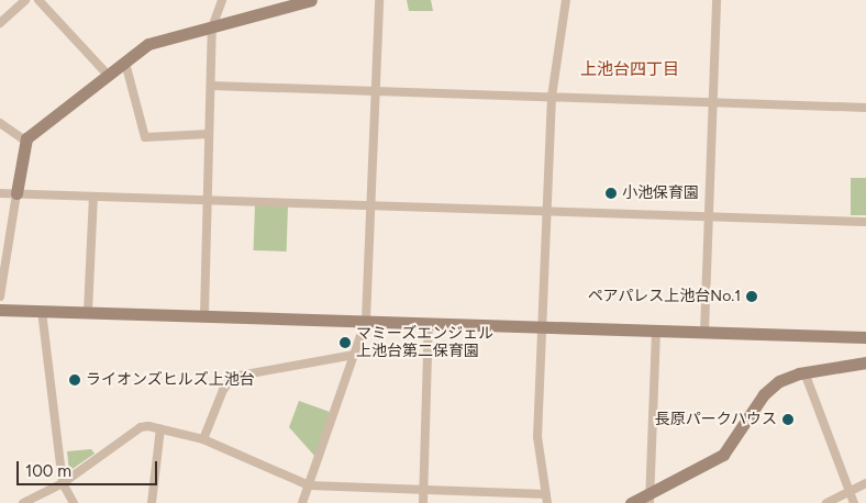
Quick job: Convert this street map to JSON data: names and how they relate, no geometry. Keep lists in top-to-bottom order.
{
  "districts": ["上池台四丁目"],
  "places": [
    "小池保育園",
    "ペアパレス上池台No.1",
    "マミーズエンジェル 上池台第二保育園",
    "ライオンズヒルズ上池台",
    "長原パークハウス"
  ],
  "scale_bar": "100 m"
}
